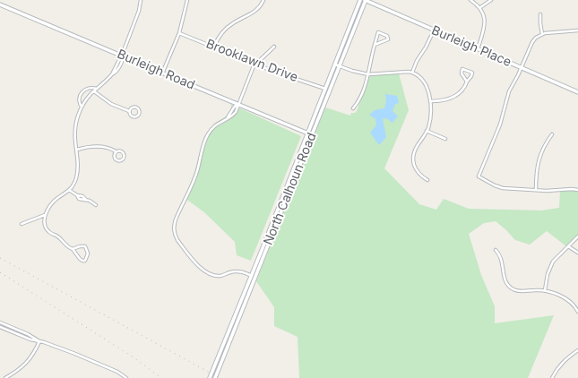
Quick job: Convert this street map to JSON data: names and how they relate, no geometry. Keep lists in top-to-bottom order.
{
  "streets": {
    "main road": ["Burleigh Place", "Burleigh Road", "North Calhoun Road"],
    "street": ["Brooklawn Drive"]
  },
  "crossings": [
    ["Burleigh Place", "North Calhoun Road"],
    ["Brooklawn Drive", "North Calhoun Road"],
    ["Burleigh Road", "North Calhoun Road"]
  ]
}
